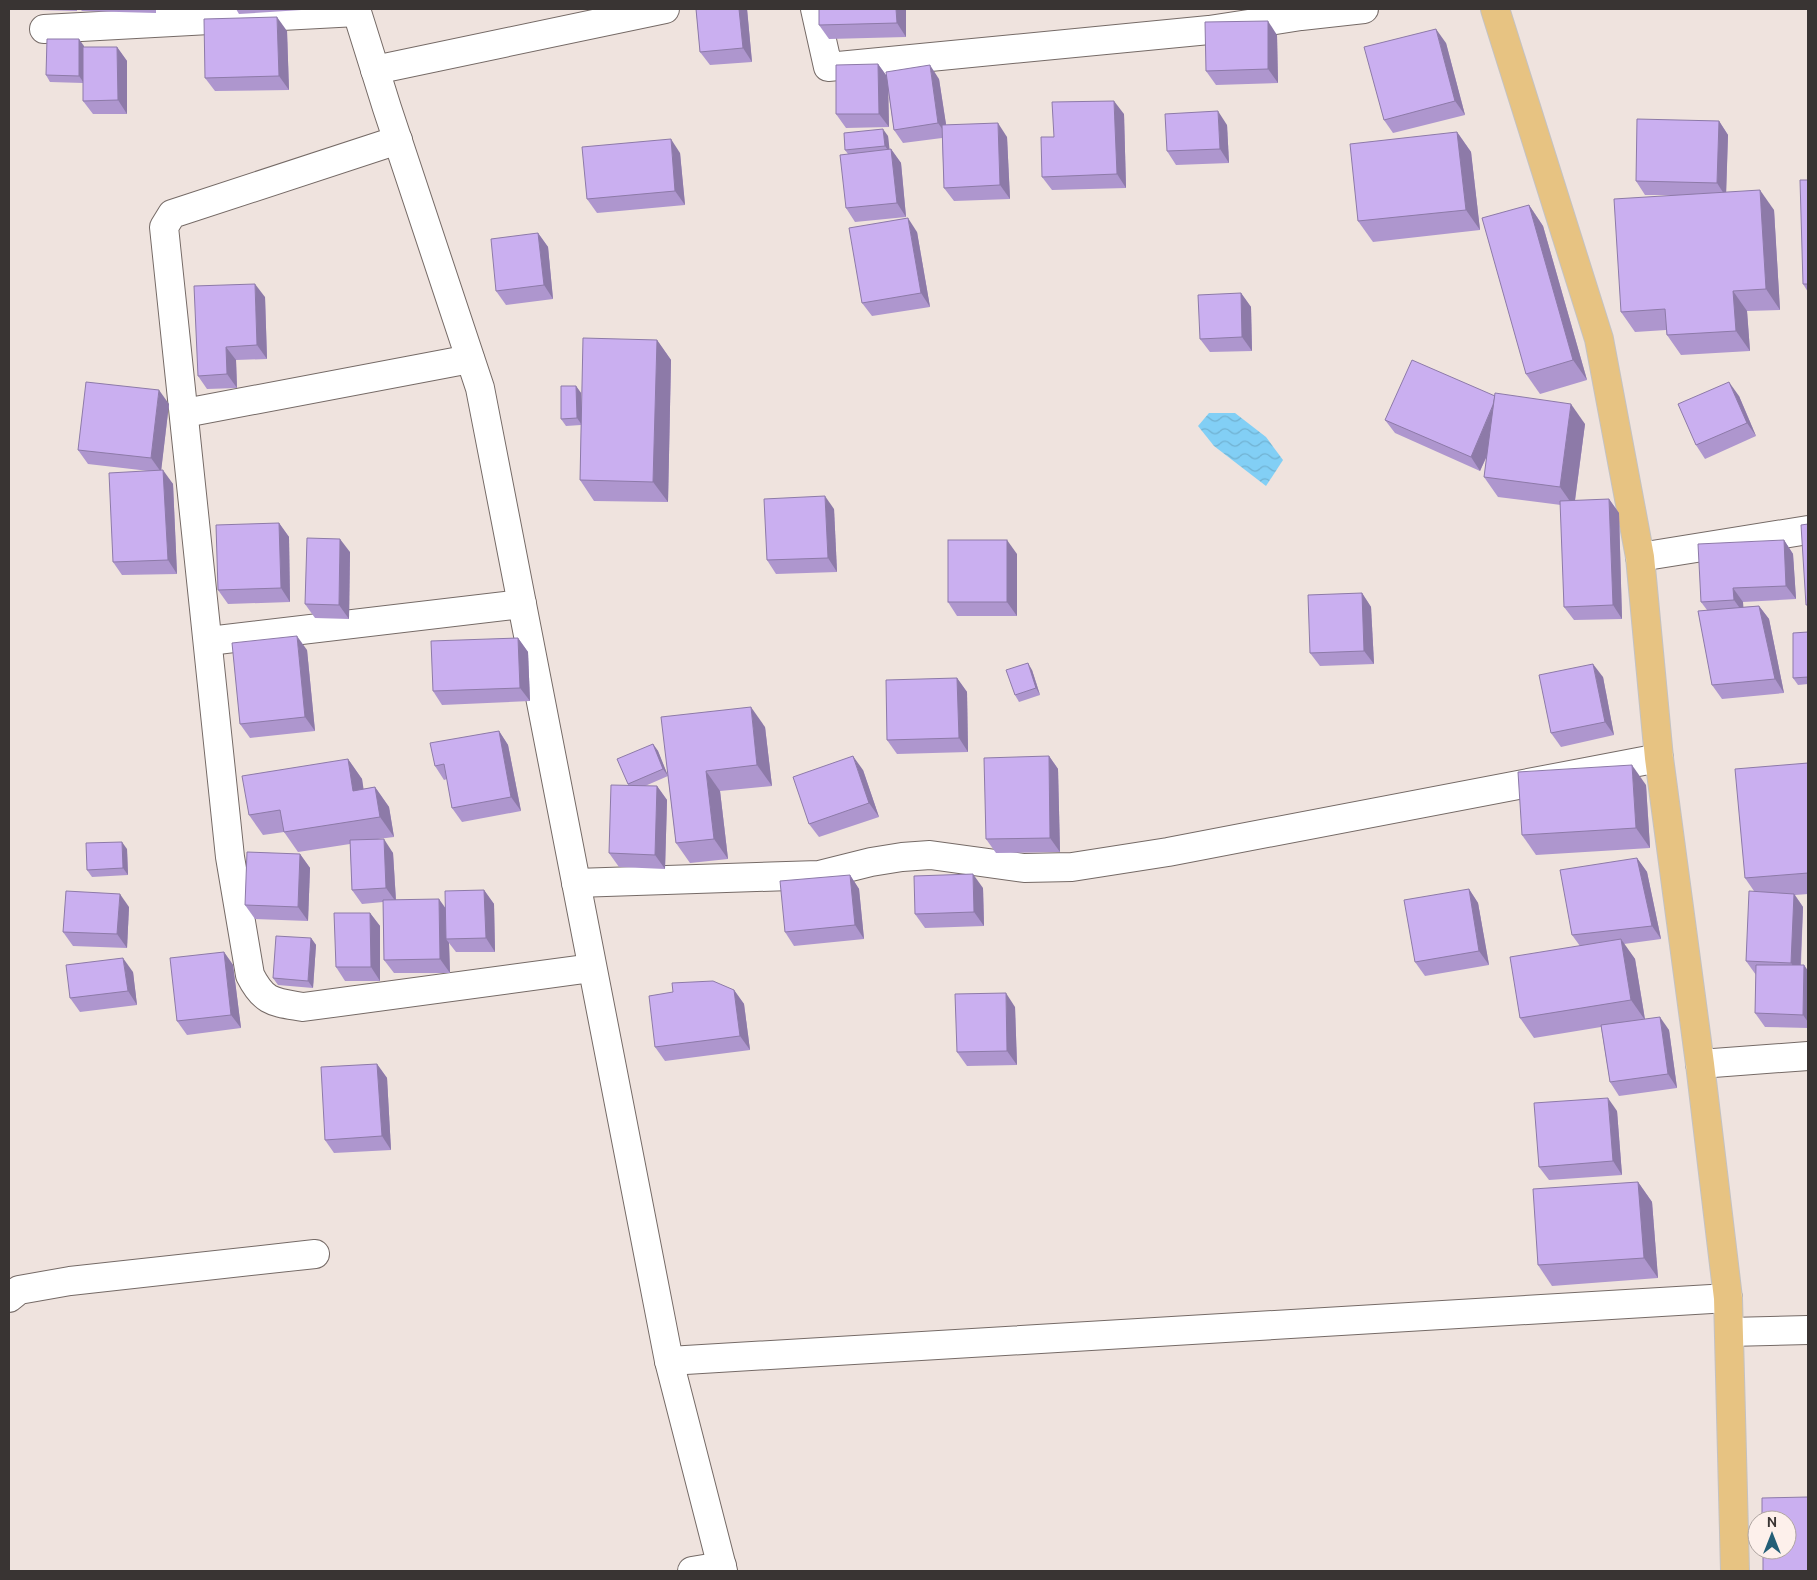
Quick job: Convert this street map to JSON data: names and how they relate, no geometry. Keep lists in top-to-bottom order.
{
  "north": "top"
}
